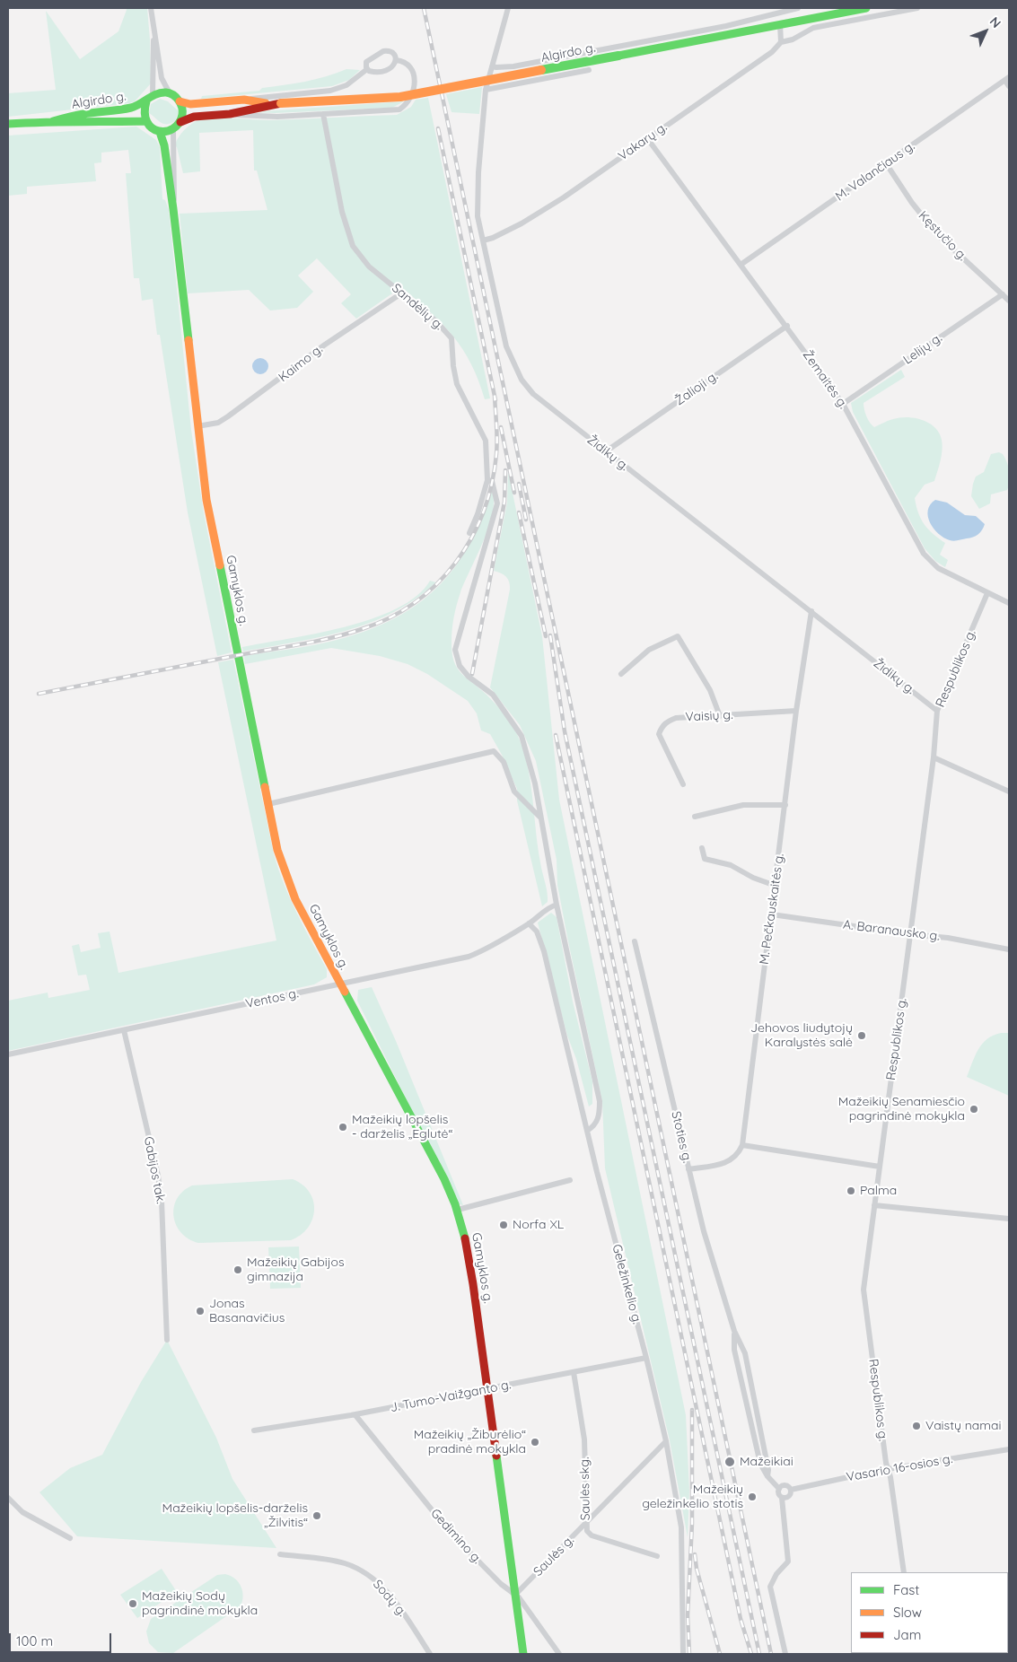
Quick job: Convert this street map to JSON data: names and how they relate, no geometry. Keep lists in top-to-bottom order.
{
  "streets": {
    "street": [
      "Algirdo g.",
      "Vakarų g.",
      "M. Valančiaus g.",
      "Kęstučio g.",
      "Sandėlių g.",
      "Lelijų g.",
      "Kaimo g.",
      "Žemaitės g.",
      "Žalioji g.",
      "Židikų g.",
      "Gamyklos g.",
      "Respublikos g.",
      "Vaisių g.",
      "M. Pečkauskaitės g.",
      "A. Baranausko g.",
      "Ventos g.",
      "Stoties g.",
      "Gabijos tak.",
      "Geležinkelio g.",
      "J. Tumo-Vaižganto g.",
      "Vasario 16-osios g.",
      "Saulės skg.",
      "Gedimino g.",
      "Saulės g.",
      "Sodų g."
    ]
  },
  "crossings": [
    ["Algirdo g.", "Gamyklos g."],
    ["Vakarų g.", "Žemaitės g."],
    ["Vakarų g.", "Židikų g."],
    ["M. Valančiaus g.", "Kęstučio g."],
    ["M. Valančiaus g.", "Žemaitės g."],
    ["Kęstučio g.", "Lelijų g."],
    ["Sandėlių g.", "Kaimo g."],
    ["Lelijų g.", "Žemaitės g."],
    ["Kaimo g.", "Gamyklos g."],
    ["Žemaitės g.", "Žalioji g."],
    ["Žemaitės g.", "Respublikos g."],
    ["Žalioji g.", "Židikų g."],
    ["Židikų g.", "Respublikos g."],
    ["Židikų g.", "M. Pečkauskaitės g."],
    ["Gamyklos g.", "Ventos g."],
    ["Gamyklos g.", "J. Tumo-Vaižganto g."],
    ["Gamyklos g.", "Gedimino g."],
    ["Gamyklos g.", "Saulės g."],
    ["Respublikos g.", "A. Baranausko g."],
    ["Respublikos g.", "Vasario 16-osios g."],
    ["Vaisių g.", "M. Pečkauskaitės g."],
    ["M. Pečkauskaitės g.", "A. Baranausko g."],
    ["Ventos g.", "Gabijos tak."],
    ["Ventos g.", "Geležinkelio g."],
    ["Stoties g.", "Vasario 16-osios g."],
    ["Geležinkelio g.", "J. Tumo-Vaižganto g."],
    ["Geležinkelio g.", "Saulės g."],
    ["J. Tumo-Vaižganto g.", "Saulės skg."],
    ["J. Tumo-Vaižganto g.", "Gedimino g."],
    ["Saulės skg.", "Saulės g."],
    ["Gedimino g.", "Saulės g."]
  ],
  "places": [
    "Jehovos liudytojų Karalystės salė",
    "Mažeikių Senamiesčio pagrindinė mokykla",
    "Mažeikių lopšelis - darželis „Eglutė“",
    "Palma",
    "Norfa XL",
    "Mažeikių Gabijos gimnazija",
    "Jonas Basanavičius",
    "Vaistų namai",
    "Mažeikių „Žiburėlio“ pradinė mokykla",
    "Mažeikiai",
    "Mažeikių geležinkelio stotis",
    "Mažeikių lopšelis-darželis „Žilvitis“",
    "Mažeikių Sodų pagrindinė mokykla"
  ],
  "legend": ["Fast", "Slow", "Jam"],
  "scale_bar": "100 m",
  "north": "top right"
}
